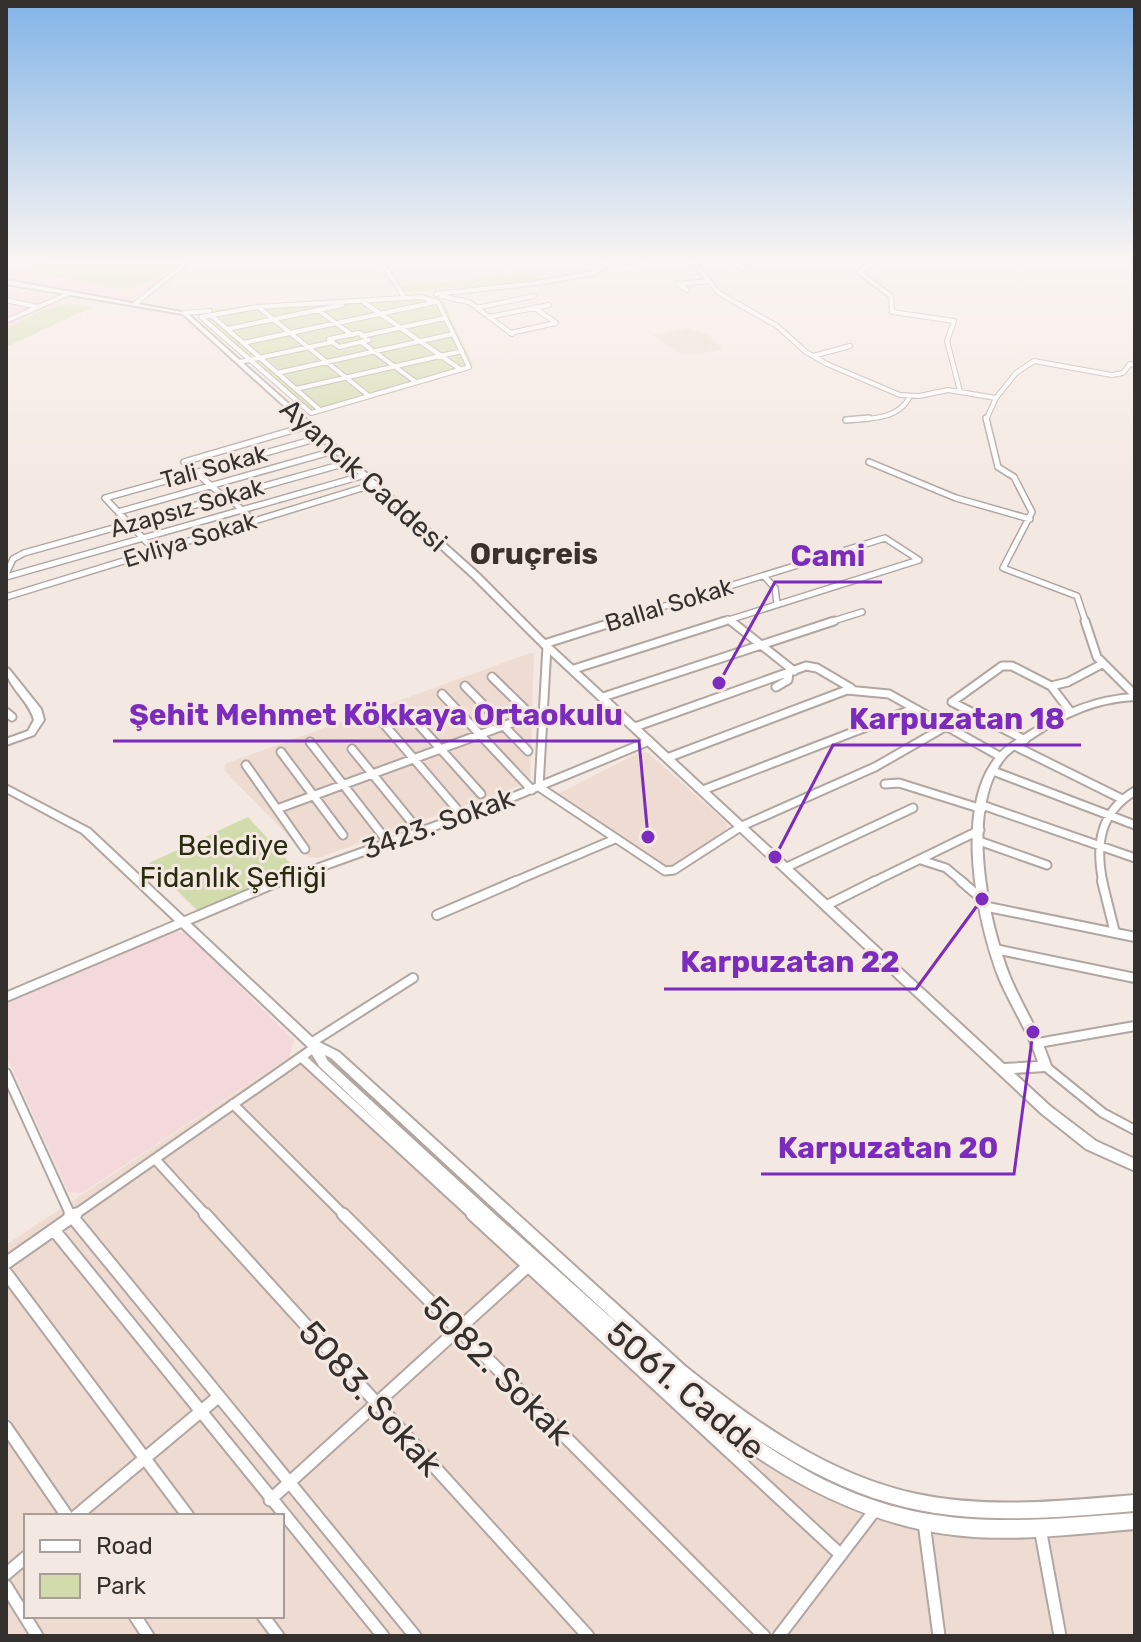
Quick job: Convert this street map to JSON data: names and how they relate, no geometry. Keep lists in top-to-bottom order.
{
  "streets": {
    "street": [
      "Tali Sokak",
      "Ayancık Caddesi",
      "Azapsız Sokak",
      "Evliya Sokak",
      "Ballal Sokak",
      "3423. Sokak",
      "5082. Sokak",
      "5061. Cadde",
      "5083. Sokak"
    ]
  },
  "crossings": [
    ["Tali Sokak", "Ayancık Caddesi"],
    ["Ayancık Caddesi", "Azapsız Sokak"],
    ["Ayancık Caddesi", "Evliya Sokak"],
    ["Ayancık Caddesi", "Ballal Sokak"],
    ["Ayancık Caddesi", "3423. Sokak"]
  ],
  "districts": ["Oruçreis"],
  "parks": ["Belediye Fidanlık Şefliği"],
  "places": [
    "Cami",
    "Şehit Mehmet Kökkaya Ortaokulu",
    "Karpuzatan 18",
    "Karpuzatan 22",
    "Karpuzatan 20"
  ],
  "legend": ["Road", "Park"]
}
